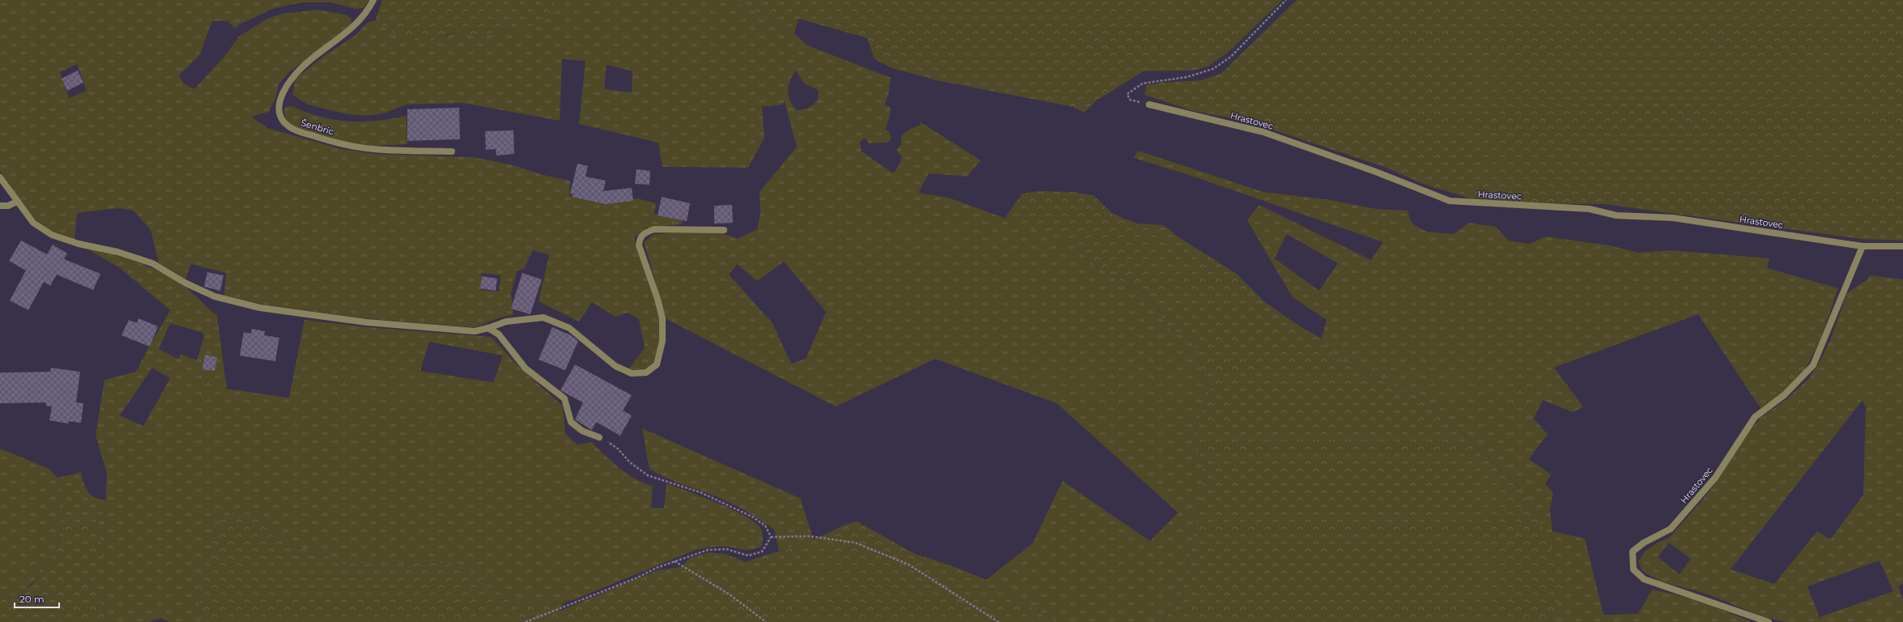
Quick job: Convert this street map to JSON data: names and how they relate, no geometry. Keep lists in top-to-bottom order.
{
  "streets": {
    "street": ["Hrastovec", "Šenbric"]
  },
  "scale_bar": "20 m"
}
